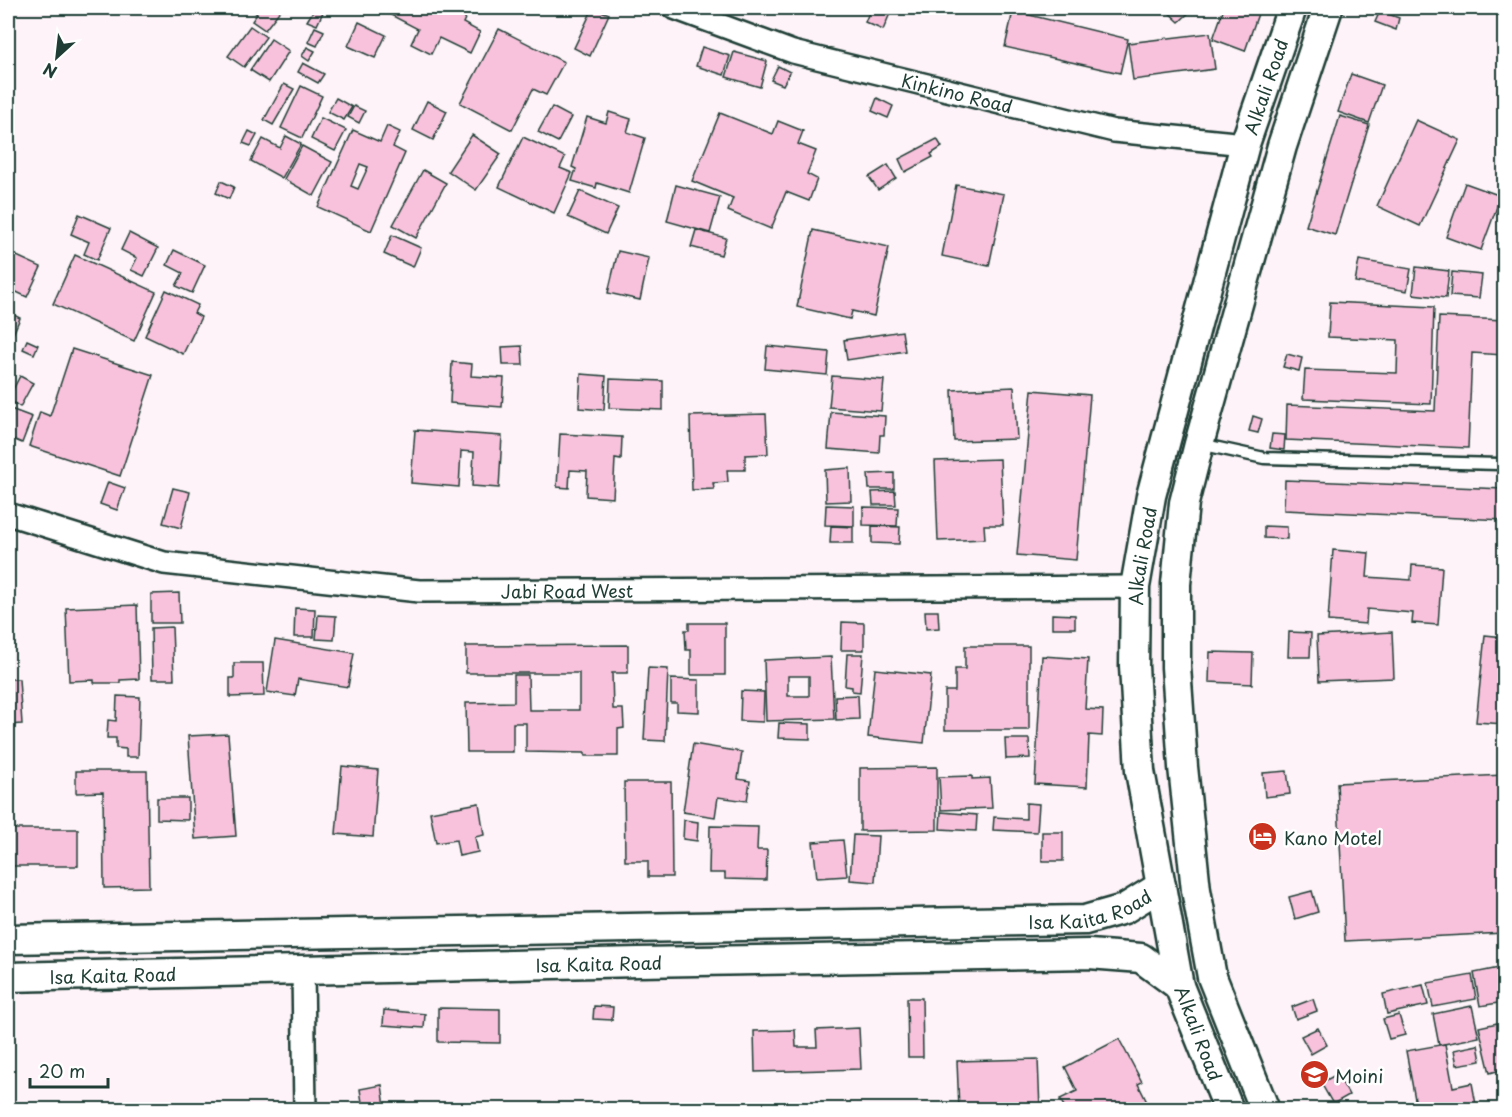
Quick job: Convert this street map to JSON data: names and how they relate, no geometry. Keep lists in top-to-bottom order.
{
  "streets": {
    "main road": ["Alkali Road", "Isa Kaita Road"],
    "street": ["Kinkino Road", "Jabi Road West"]
  },
  "crossings": [
    ["Alkali Road", "Kinkino Road"],
    ["Alkali Road", "Jabi Road West"],
    ["Alkali Road", "Isa Kaita Road"]
  ],
  "places": {
    "hotel": ["Kano Motel"],
    "school or university": ["Moini"]
  },
  "scale_bar": "20 m",
  "north": "bottom left"
}
